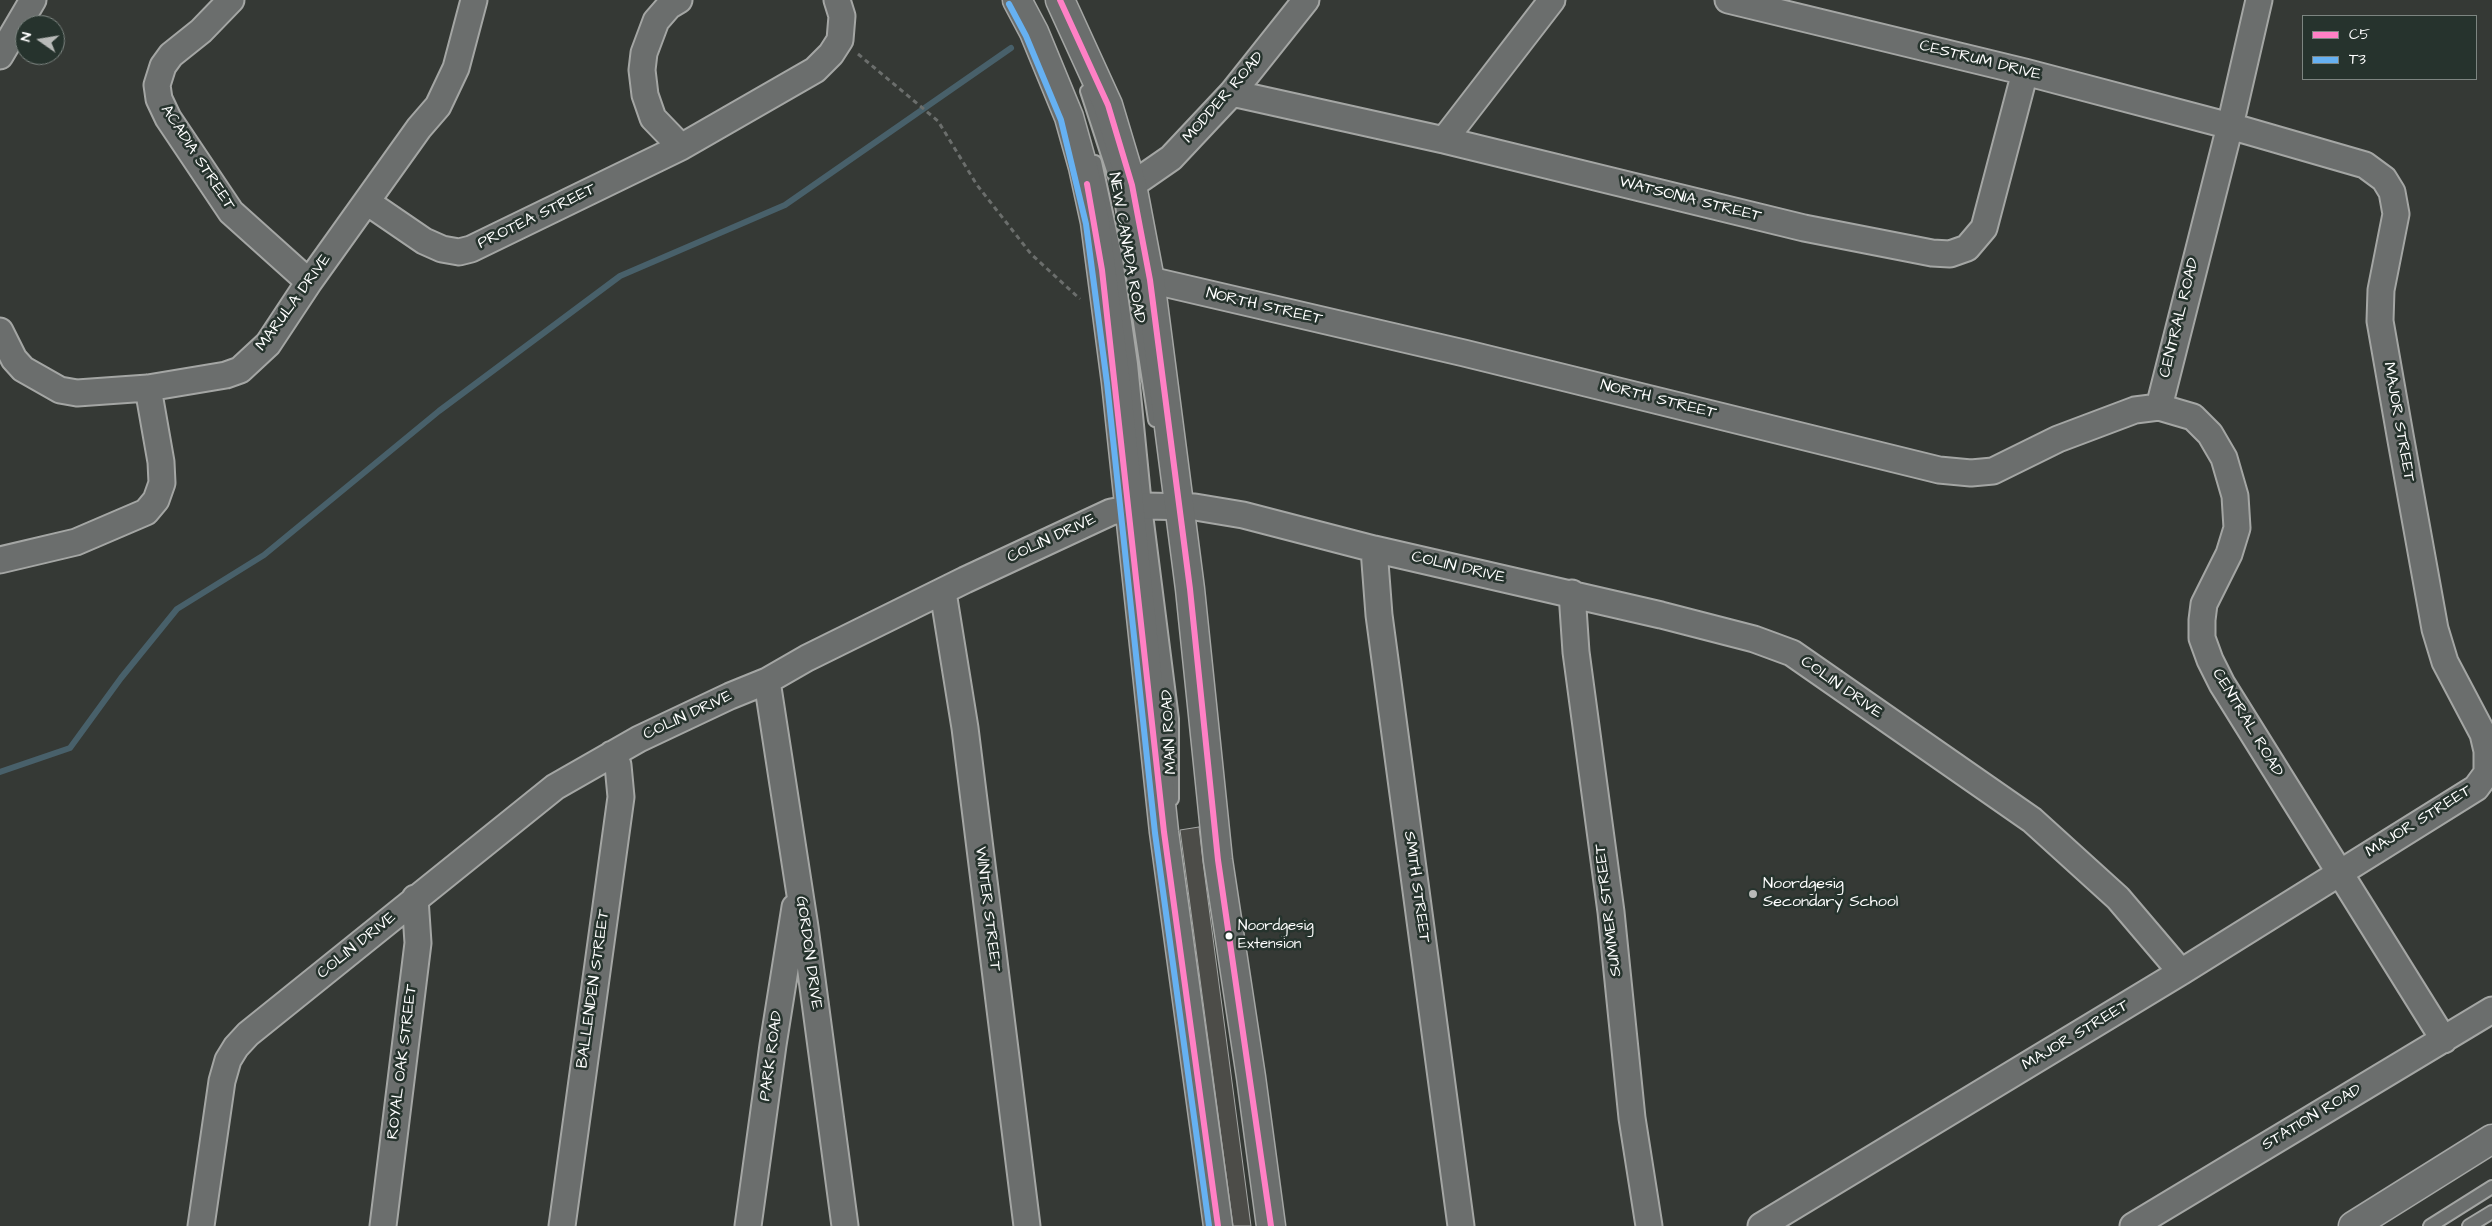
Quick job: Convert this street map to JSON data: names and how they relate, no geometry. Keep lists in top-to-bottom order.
{
  "streets": {
    "main road": ["NEW CANADA ROAD", "MAIN ROAD"],
    "street": [
      "CESTRUM DRIVE",
      "MODDER ROAD",
      "ACADIA STREET",
      "WATSONIA STREET",
      "PROTEA STREET",
      "MARULA DRIVE",
      "NORTH STREET",
      "CENTRAL ROAD",
      "MAJOR STREET",
      "COLIN DRIVE",
      "SMITH STREET",
      "WINTER STREET",
      "SUMMER STREET",
      "GORDON DRIVE",
      "BALLENDEN STREET",
      "PARK ROAD",
      "ROYAL OAK STREET",
      "STATION ROAD"
    ]
  },
  "crossings": [
    ["CESTRUM DRIVE", "WATSONIA STREET"],
    ["CESTRUM DRIVE", "CENTRAL ROAD"],
    ["CESTRUM DRIVE", "MAJOR STREET"],
    ["MODDER ROAD", "WATSONIA STREET"],
    ["MODDER ROAD", "NEW CANADA ROAD"],
    ["ACADIA STREET", "MARULA DRIVE"],
    ["PROTEA STREET", "MARULA DRIVE"],
    ["NEW CANADA ROAD", "NORTH STREET"],
    ["NEW CANADA ROAD", "COLIN DRIVE"],
    ["NEW CANADA ROAD", "MAIN ROAD"],
    ["NORTH STREET", "CENTRAL ROAD"],
    ["CENTRAL ROAD", "MAJOR STREET"],
    ["CENTRAL ROAD", "STATION ROAD"],
    ["MAJOR STREET", "COLIN DRIVE"],
    ["COLIN DRIVE", "MAIN ROAD"],
    ["COLIN DRIVE", "SMITH STREET"],
    ["COLIN DRIVE", "WINTER STREET"],
    ["COLIN DRIVE", "SUMMER STREET"],
    ["COLIN DRIVE", "GORDON DRIVE"],
    ["COLIN DRIVE", "BALLENDEN STREET"],
    ["COLIN DRIVE", "ROYAL OAK STREET"],
    ["GORDON DRIVE", "PARK ROAD"]
  ],
  "places": ["Noordgesig Secondary School", "Noordgesig Extension"],
  "lines": ["transit line C5", "transit line T3"],
  "legend": ["C5", "T3"],
  "north": "left"
}
